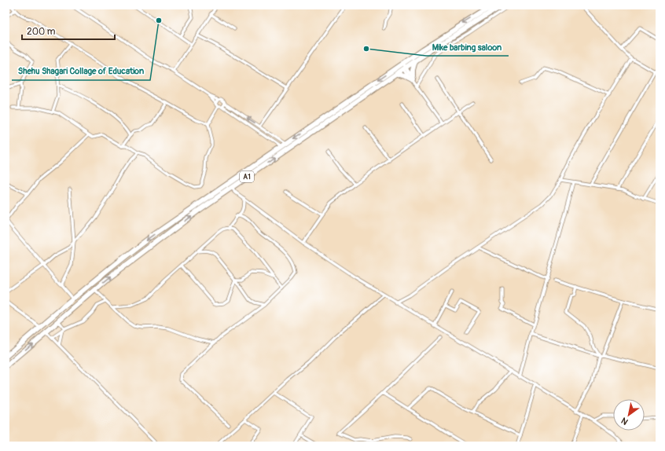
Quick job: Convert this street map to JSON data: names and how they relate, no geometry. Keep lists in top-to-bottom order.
{
  "streets": {
    "highway": ["A1"]
  },
  "places": ["Shehu Shagari Collage of Education", "Mike barbing saloon"],
  "scale_bar": "200 m",
  "north": "bottom left"
}
